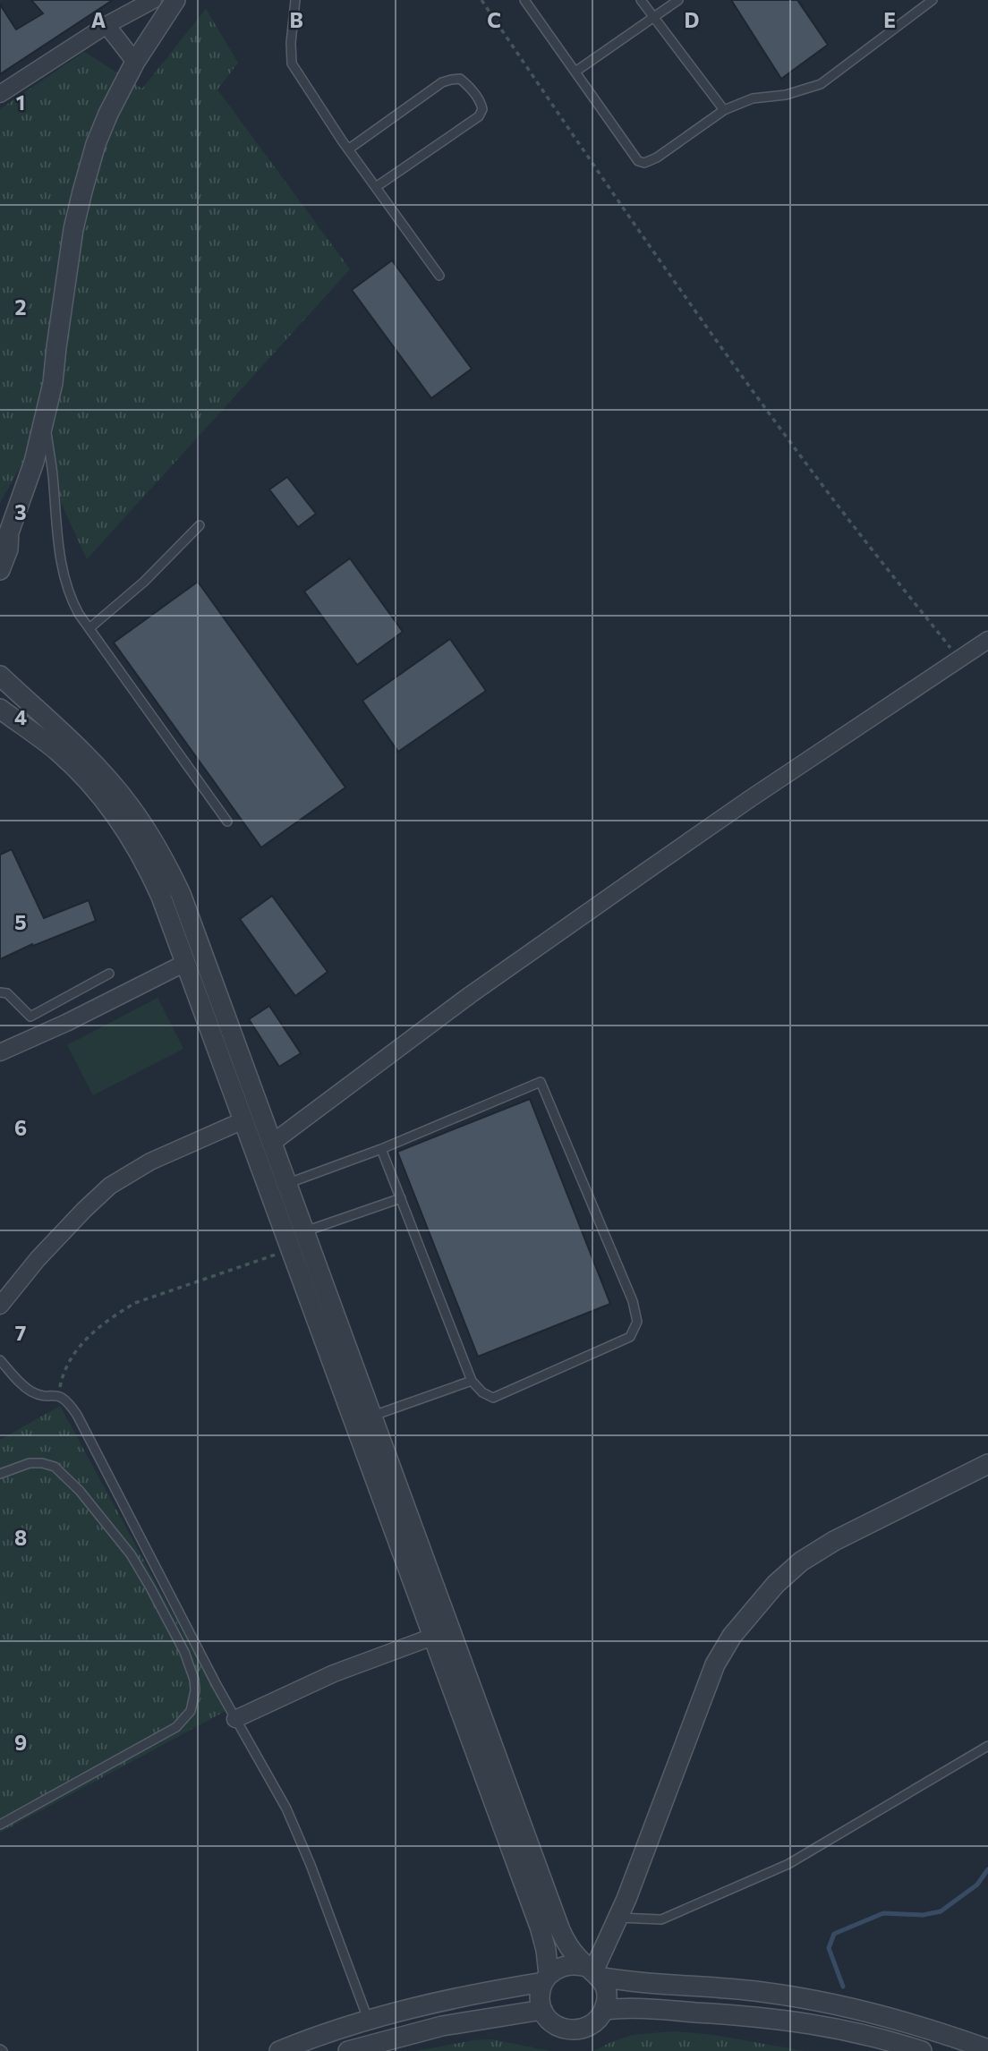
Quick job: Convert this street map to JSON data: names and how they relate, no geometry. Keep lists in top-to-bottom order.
{
  "grid": {
    "columns": [
      "A",
      "B",
      "C",
      "D",
      "E"
    ],
    "rows": [
      "1",
      "2",
      "3",
      "4",
      "5",
      "6",
      "7",
      "8",
      "9"
    ]
  }
}
